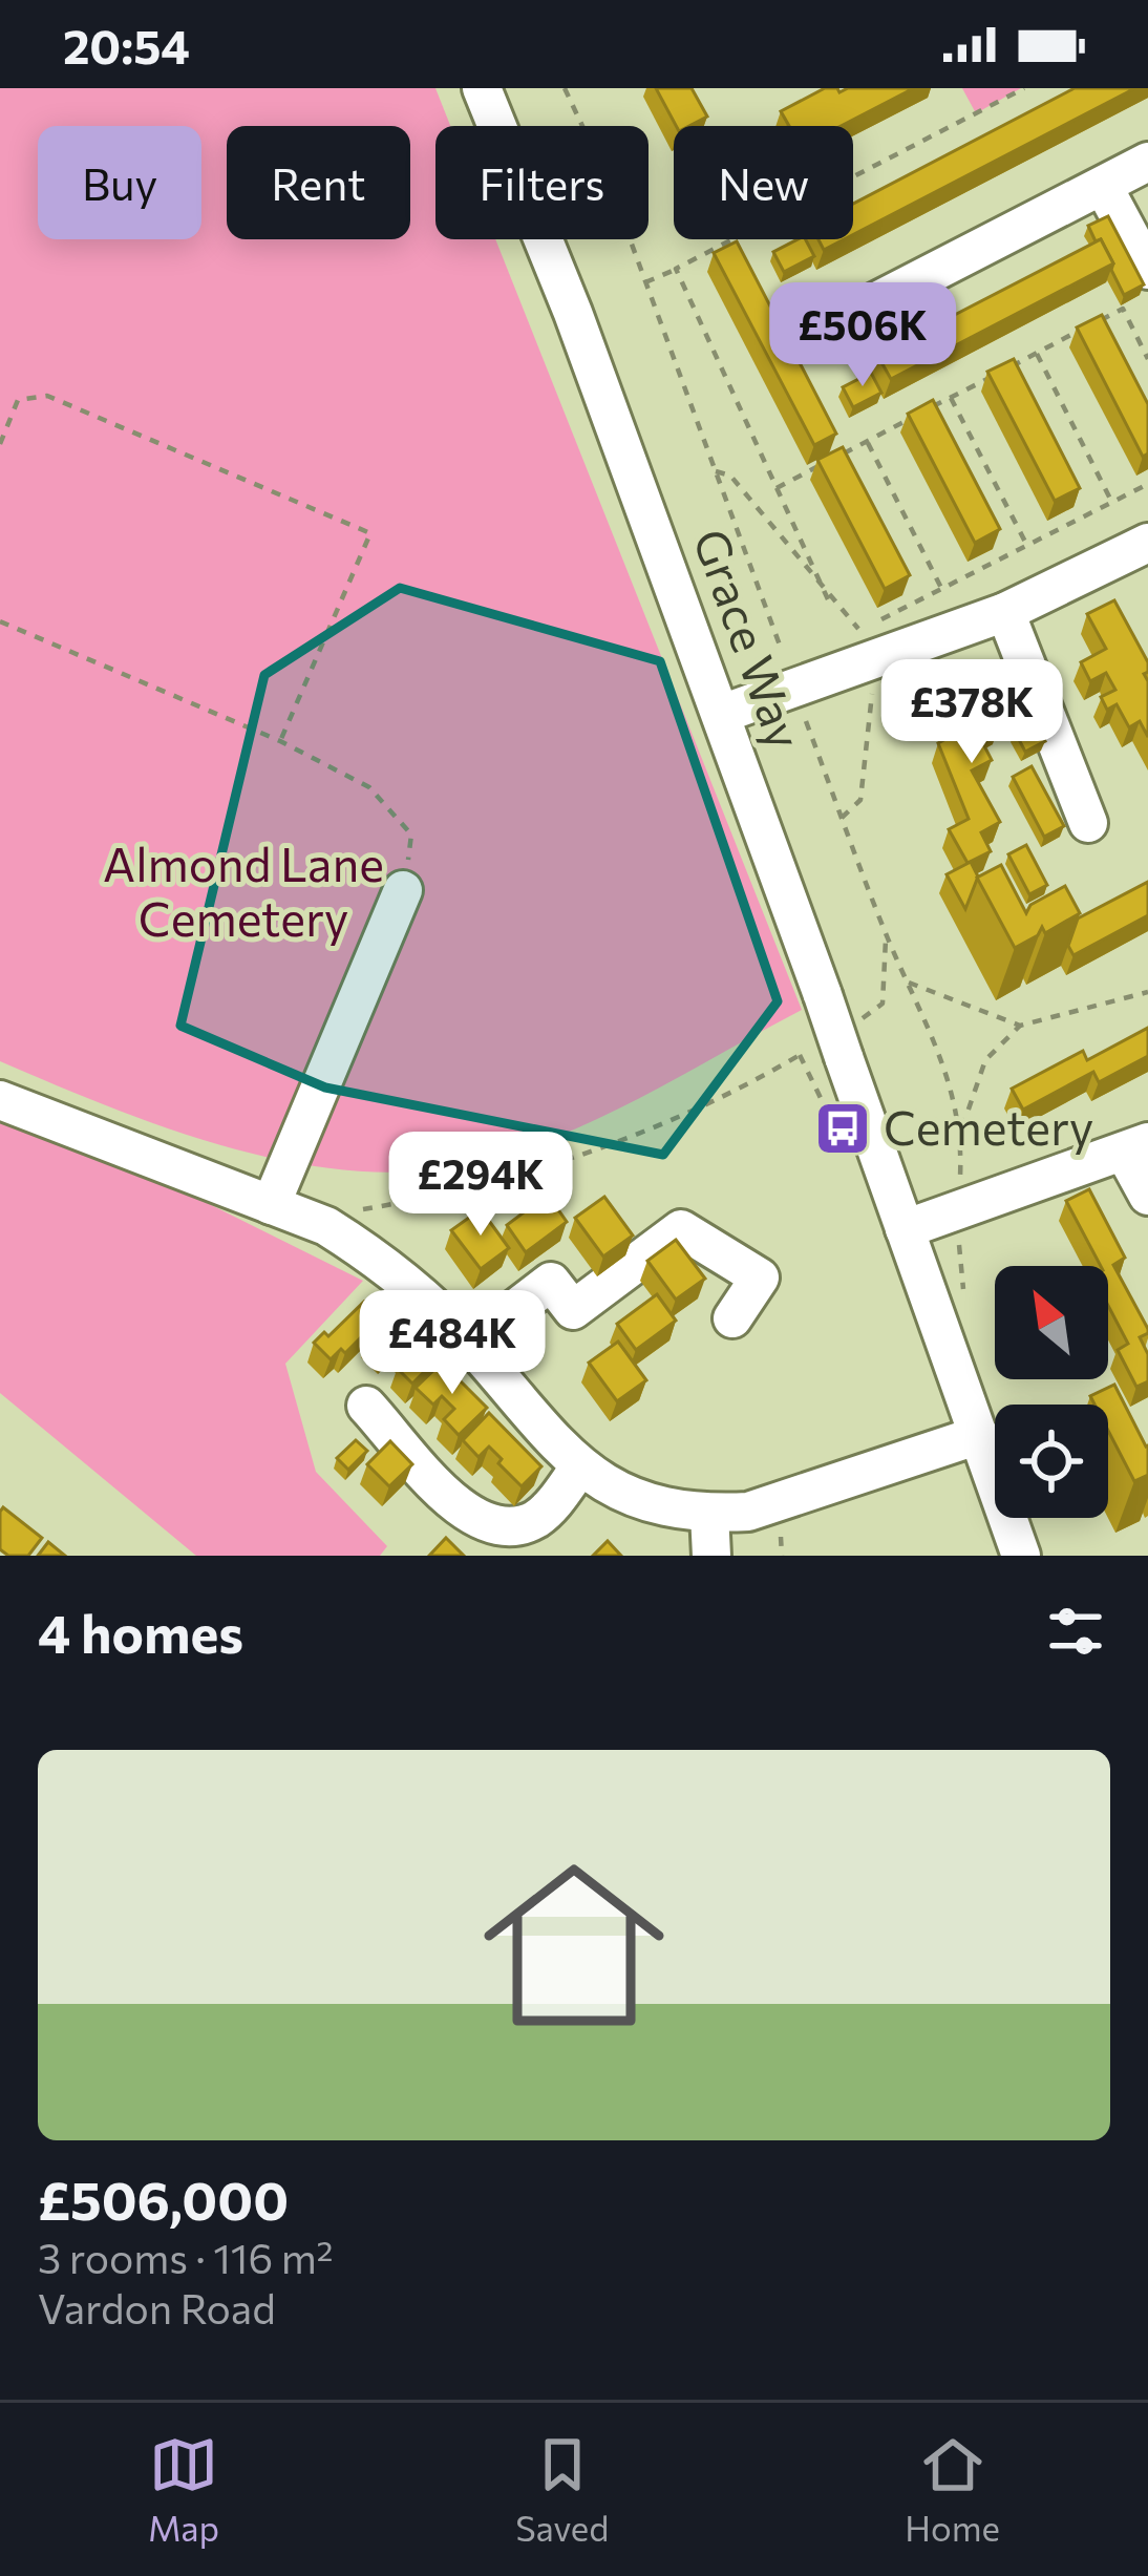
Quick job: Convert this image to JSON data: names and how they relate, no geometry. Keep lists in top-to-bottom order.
{
  "streets": {
    "street": ["Grace Way"]
  },
  "parks": ["Almond Lane Cemetery"],
  "places": {
    "bus stop": ["Cemetery"]
  },
  "north": "top left",
  "page": {
    "status": "20:54",
    "chip": [
      "Buy",
      "Rent",
      "Filters",
      "New"
    ],
    "price": [
      "£506K",
      "£378K",
      "£294K",
      "£484K"
    ],
    "heading": "4 homes",
    "list": [
      {
        "name": "£506,000",
        "note": "3 rooms · 116 m² · Vardon Road"
      }
    ],
    "tabs": ["Map", "Saved", "Home"]
  }
}
